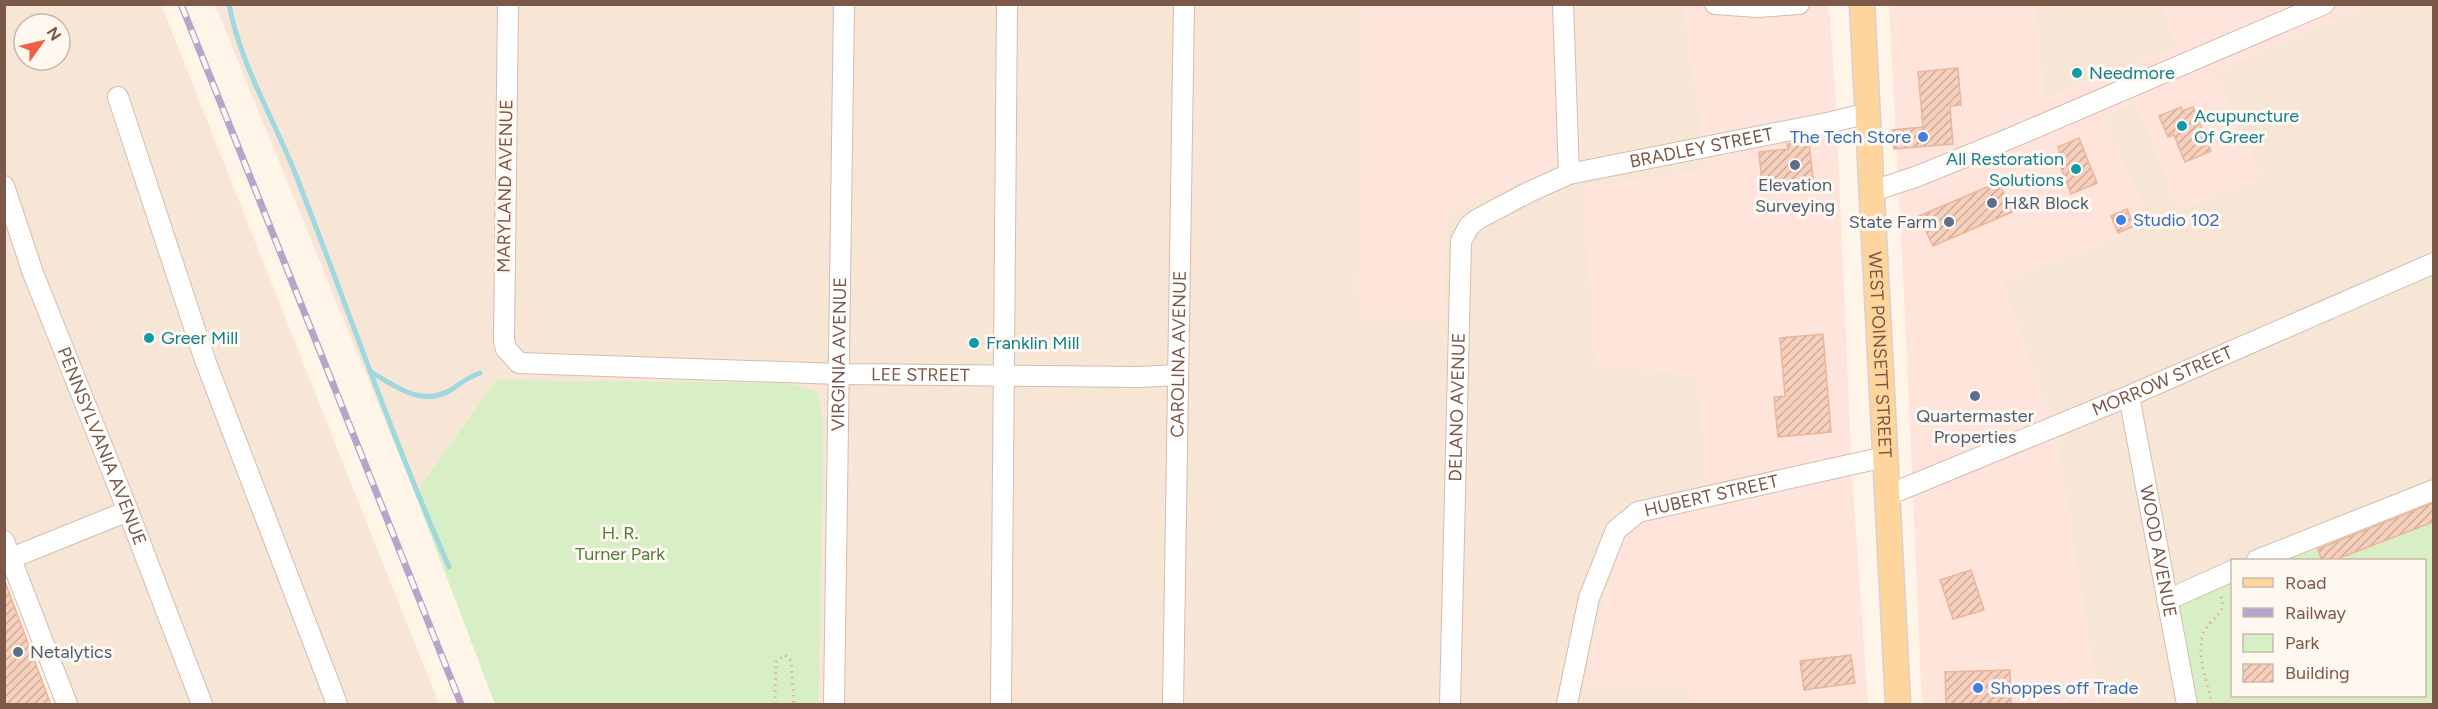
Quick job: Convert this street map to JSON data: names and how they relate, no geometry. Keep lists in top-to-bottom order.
{
  "streets": {
    "main road": ["WEST POINSETT STREET"],
    "street": [
      "BRADLEY STREET",
      "MARYLAND AVENUE",
      "CAROLINA AVENUE",
      "VIRGINIA AVENUE",
      "LEE STREET",
      "MORROW STREET",
      "DELANO AVENUE",
      "PENNSYLVANIA AVENUE",
      "HUBERT STREET",
      "WOOD AVENUE"
    ]
  },
  "crossings": [
    ["BRADLEY STREET", "WEST POINSETT STREET"],
    ["BRADLEY STREET", "DELANO AVENUE"],
    ["MARYLAND AVENUE", "LEE STREET"],
    ["CAROLINA AVENUE", "LEE STREET"],
    ["WEST POINSETT STREET", "MORROW STREET"],
    ["WEST POINSETT STREET", "HUBERT STREET"],
    ["VIRGINIA AVENUE", "LEE STREET"],
    ["MORROW STREET", "WOOD AVENUE"]
  ],
  "parks": ["H. R. Turner Park"],
  "places": [
    "Needmore",
    "Acupuncture Of Greer",
    "The Tech Store",
    "Elevation Surveying",
    "All Restoration Solutions",
    "H&R Block",
    "Studio 102",
    "State Farm",
    "Greer Mill",
    "Franklin Mill",
    "Quartermaster Properties",
    "Netalytics",
    "Shoppes off Trade"
  ],
  "legend": [
    "Road",
    "Railway",
    "Park",
    "Building"
  ],
  "north": "top right"
}
